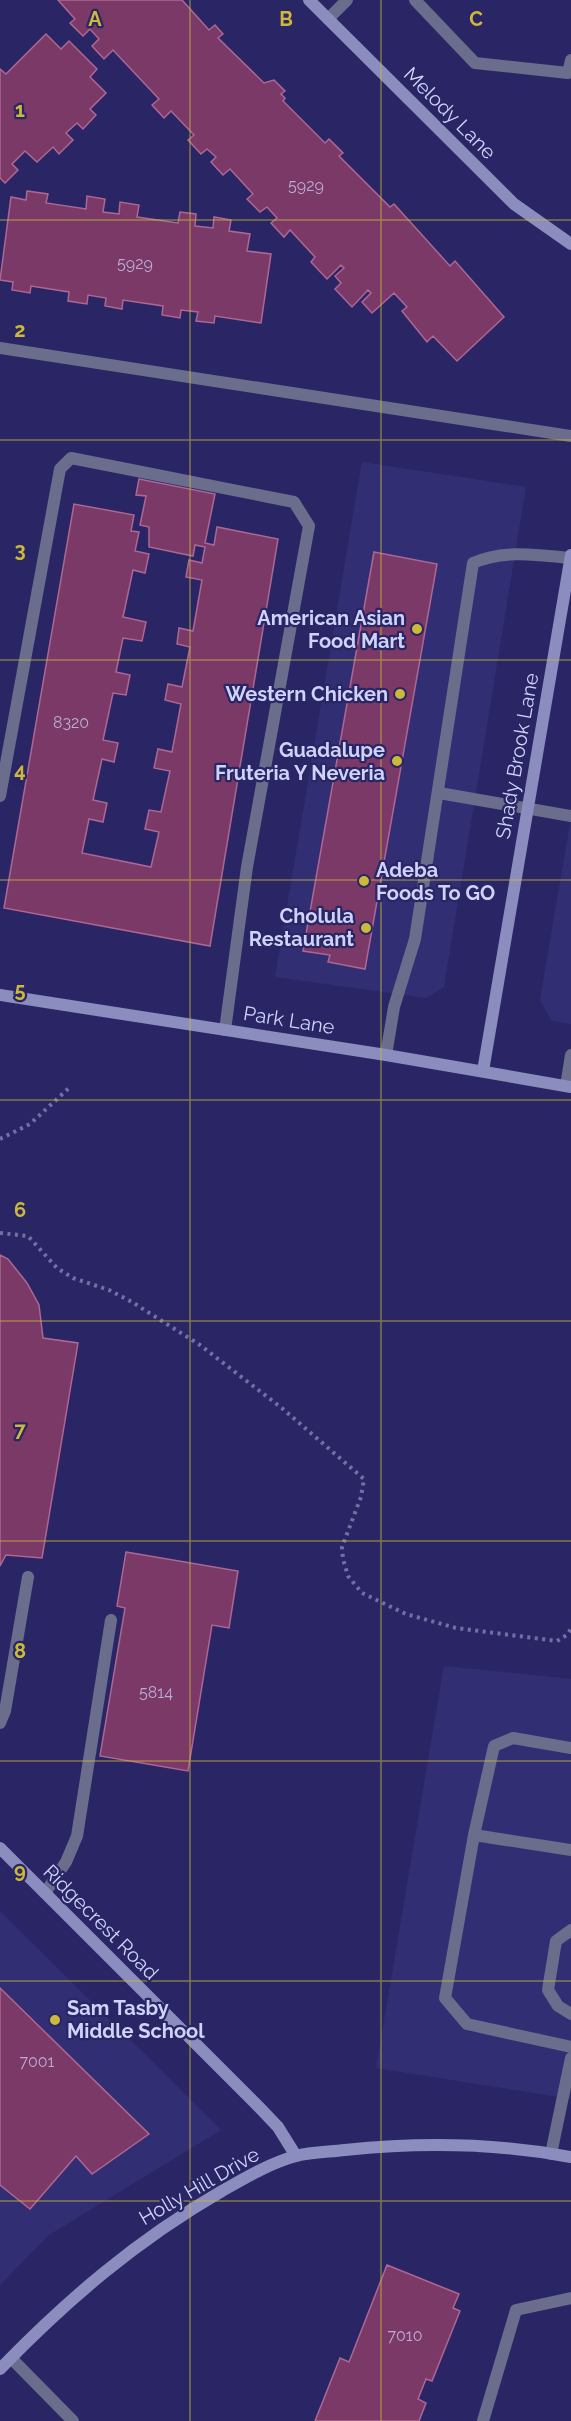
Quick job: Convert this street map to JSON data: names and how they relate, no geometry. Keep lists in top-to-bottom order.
{
  "streets": {
    "street": [
      "Melody Lane",
      "Shady Brook Lane",
      "Park Lane",
      "Ridgecrest Road",
      "Holly Hill Drive"
    ]
  },
  "crossings": [
    ["Shady Brook Lane", "Park Lane"],
    ["Ridgecrest Road", "Holly Hill Drive"]
  ],
  "places": [
    "American Asian Food Mart",
    "Western Chicken",
    "Guadalupe Fruteria Y Neveria",
    "Adeba Foods To GO",
    "Cholula Restaurant",
    "Sam Tasby Middle School"
  ],
  "house_numbers": [
    "5929",
    "5929",
    "8320",
    "5814",
    "7001",
    "7010"
  ],
  "grid": {
    "columns": ["A", "B", "C"],
    "rows": [
      "1",
      "2",
      "3",
      "4",
      "5",
      "6",
      "7",
      "8",
      "9"
    ]
  }
}
